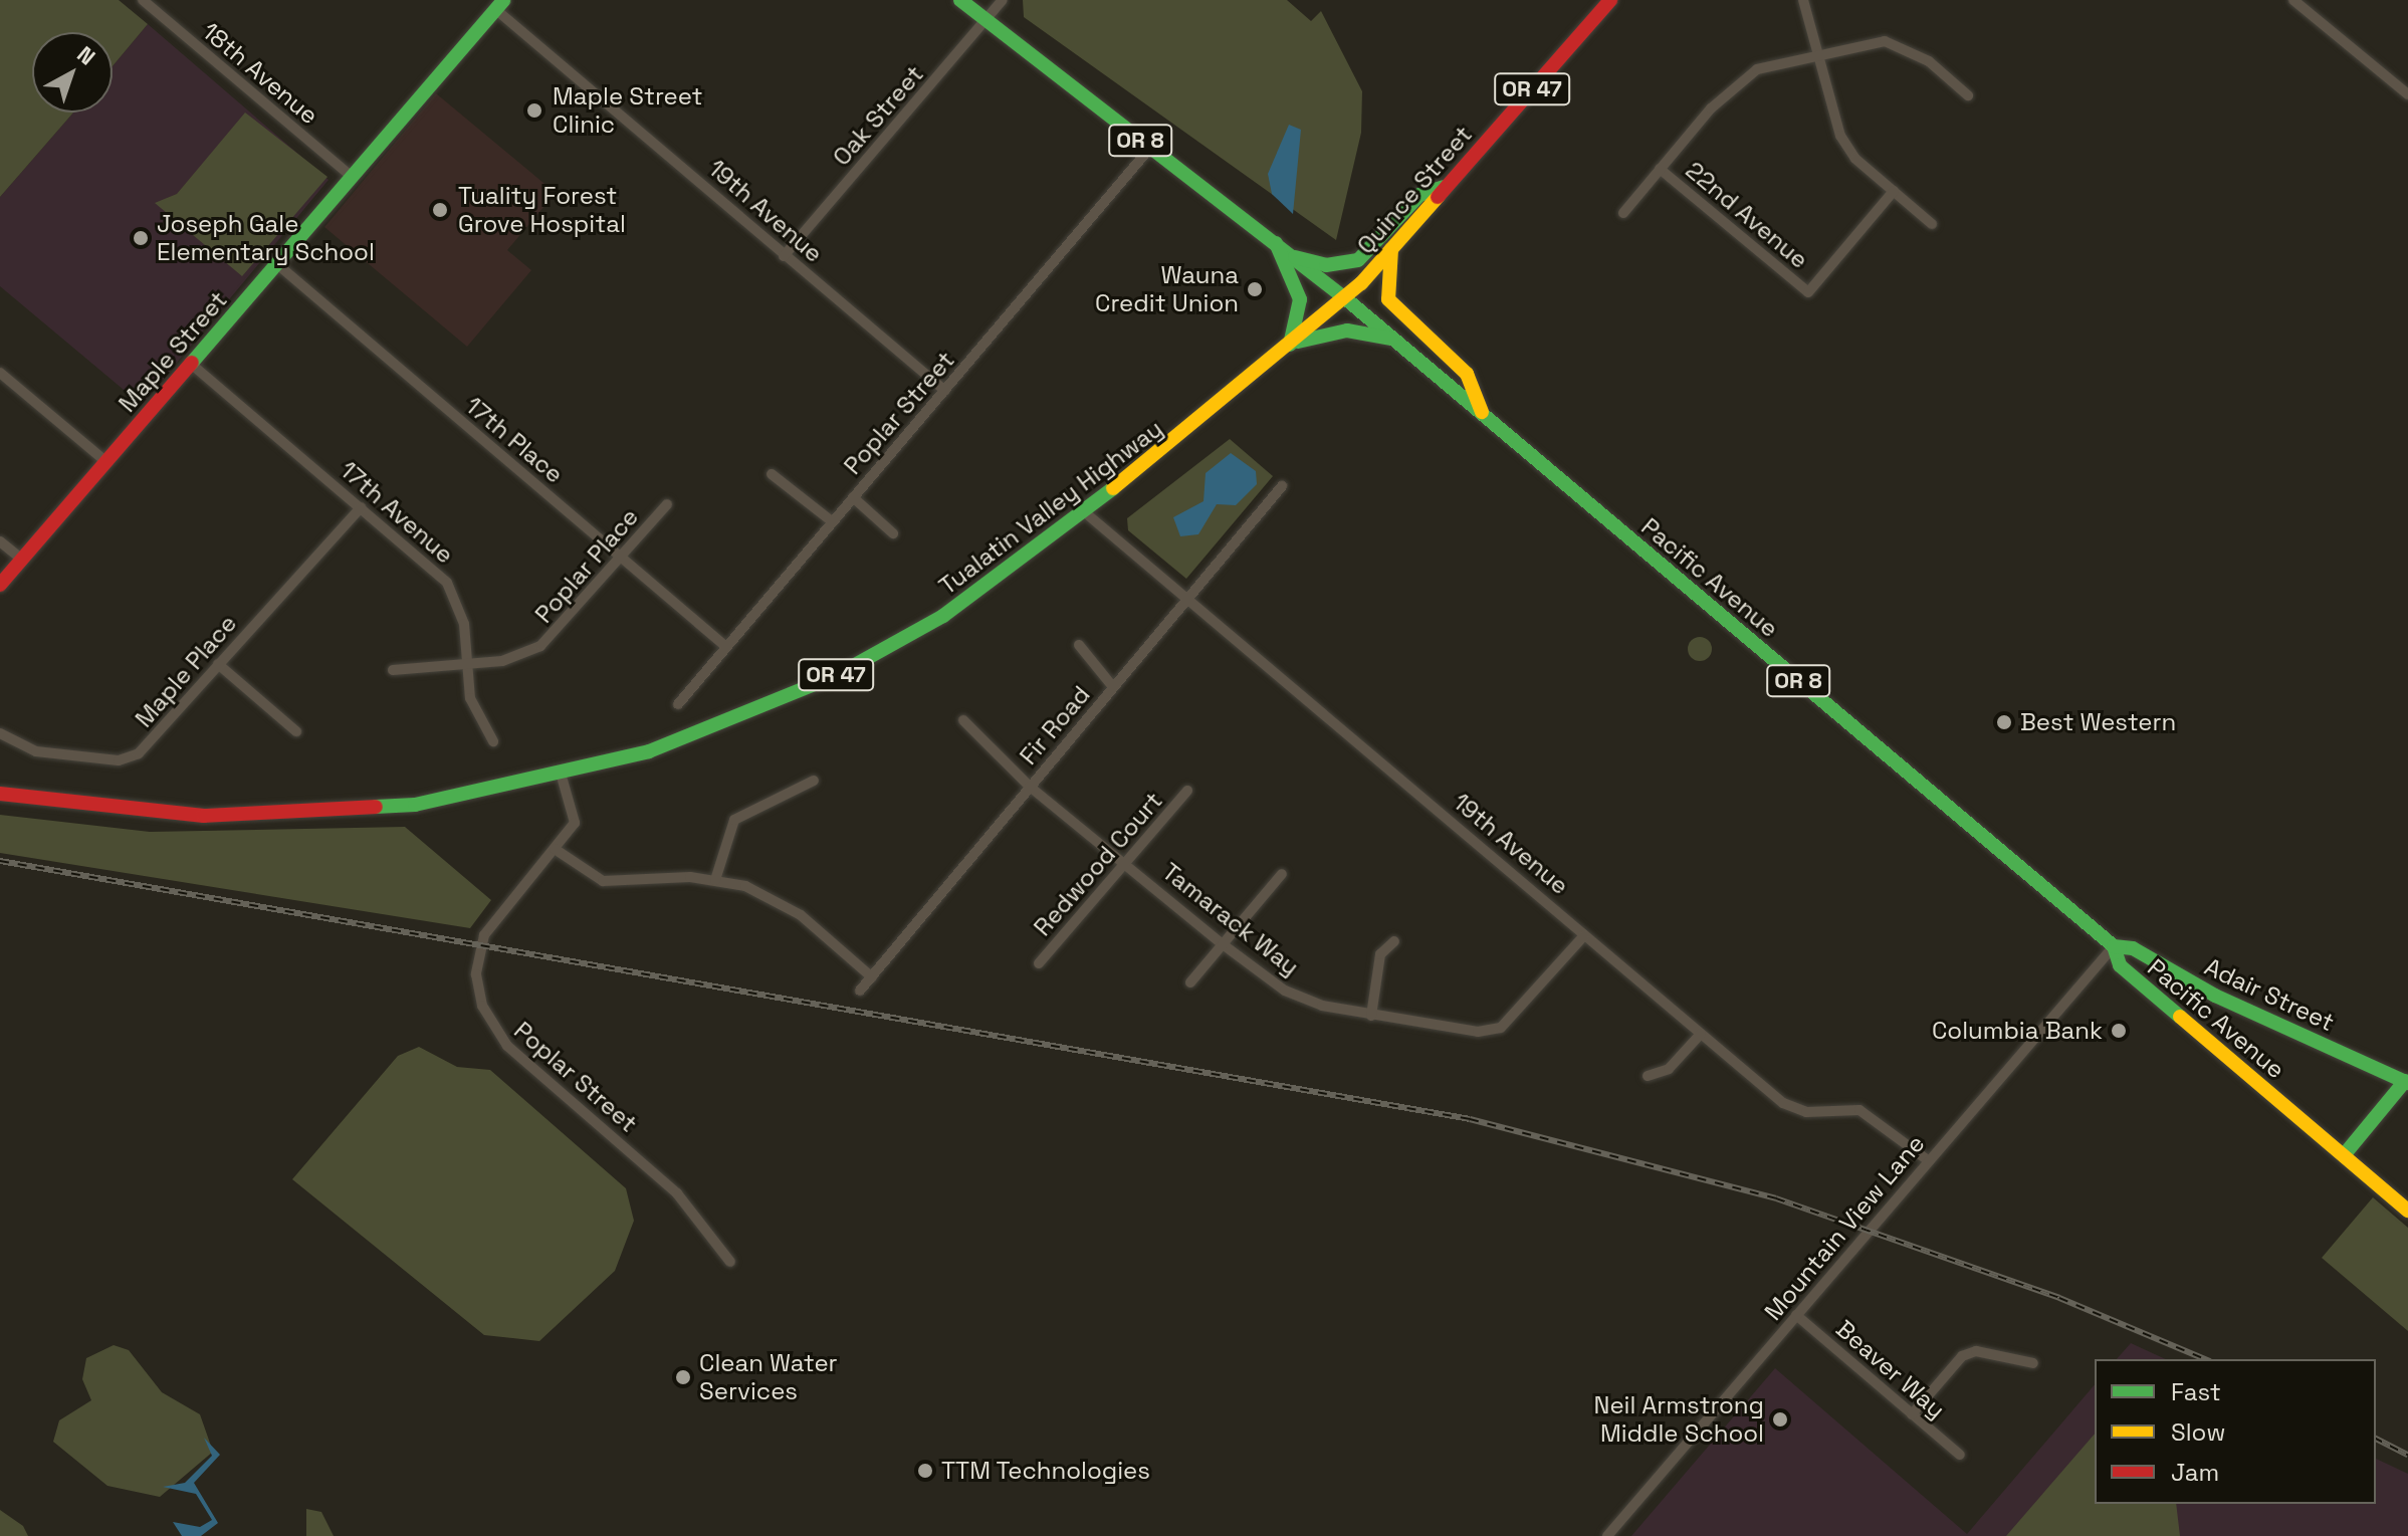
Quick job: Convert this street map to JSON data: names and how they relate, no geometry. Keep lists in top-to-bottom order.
{
  "streets": {
    "main road": [
      "OR 47",
      "OR 8",
      "Quince Street",
      "Maple Street",
      "Tualatin Valley Highway",
      "Pacific Avenue",
      "Adair Street"
    ],
    "street": [
      "18th Avenue",
      "Oak Street",
      "19th Avenue",
      "22nd Avenue",
      "Poplar Street",
      "17th Place",
      "17th Avenue",
      "Poplar Place",
      "Maple Place",
      "Fir Road",
      "Redwood Court",
      "Tamarack Way",
      "Mountain View Lane",
      "Beaver Way"
    ]
  },
  "crossings": [
    ["18th Avenue", "Maple Street"],
    ["Oak Street", "19th Avenue"],
    ["Oak Street", "Pacific Avenue"],
    ["Quince Street", "Tualatin Valley Highway"],
    ["Quince Street", "Pacific Avenue"],
    ["19th Avenue", "Maple Street"],
    ["19th Avenue", "Poplar Street"],
    ["19th Avenue", "Tualatin Valley Highway"],
    ["19th Avenue", "Fir Road"],
    ["19th Avenue", "Tamarack Way"],
    ["19th Avenue", "Mountain View Lane"],
    ["Maple Street", "17th Place"],
    ["Maple Street", "17th Avenue"],
    ["Poplar Street", "17th Place"],
    ["Poplar Street", "Tualatin Valley Highway"],
    ["Poplar Street", "Pacific Avenue"],
    ["17th Place", "Poplar Place"],
    ["Tualatin Valley Highway", "Pacific Avenue"],
    ["17th Avenue", "Poplar Place"],
    ["17th Avenue", "Maple Place"],
    ["Pacific Avenue", "Adair Street"],
    ["Pacific Avenue", "Mountain View Lane"],
    ["Fir Road", "Tamarack Way"],
    ["Redwood Court", "Tamarack Way"],
    ["Adair Street", "Mountain View Lane"],
    ["Mountain View Lane", "Beaver Way"]
  ],
  "places": [
    "Maple Street Clinic",
    "Tuality Forest Grove Hospital",
    "Joseph Gale Elementary School",
    "Wauna Credit Union",
    "Best Western",
    "Columbia Bank",
    "Clean Water Services",
    "Neil Armstrong Middle School",
    "TTM Technologies"
  ],
  "legend": ["Fast", "Slow", "Jam"],
  "north": "top right"
}
